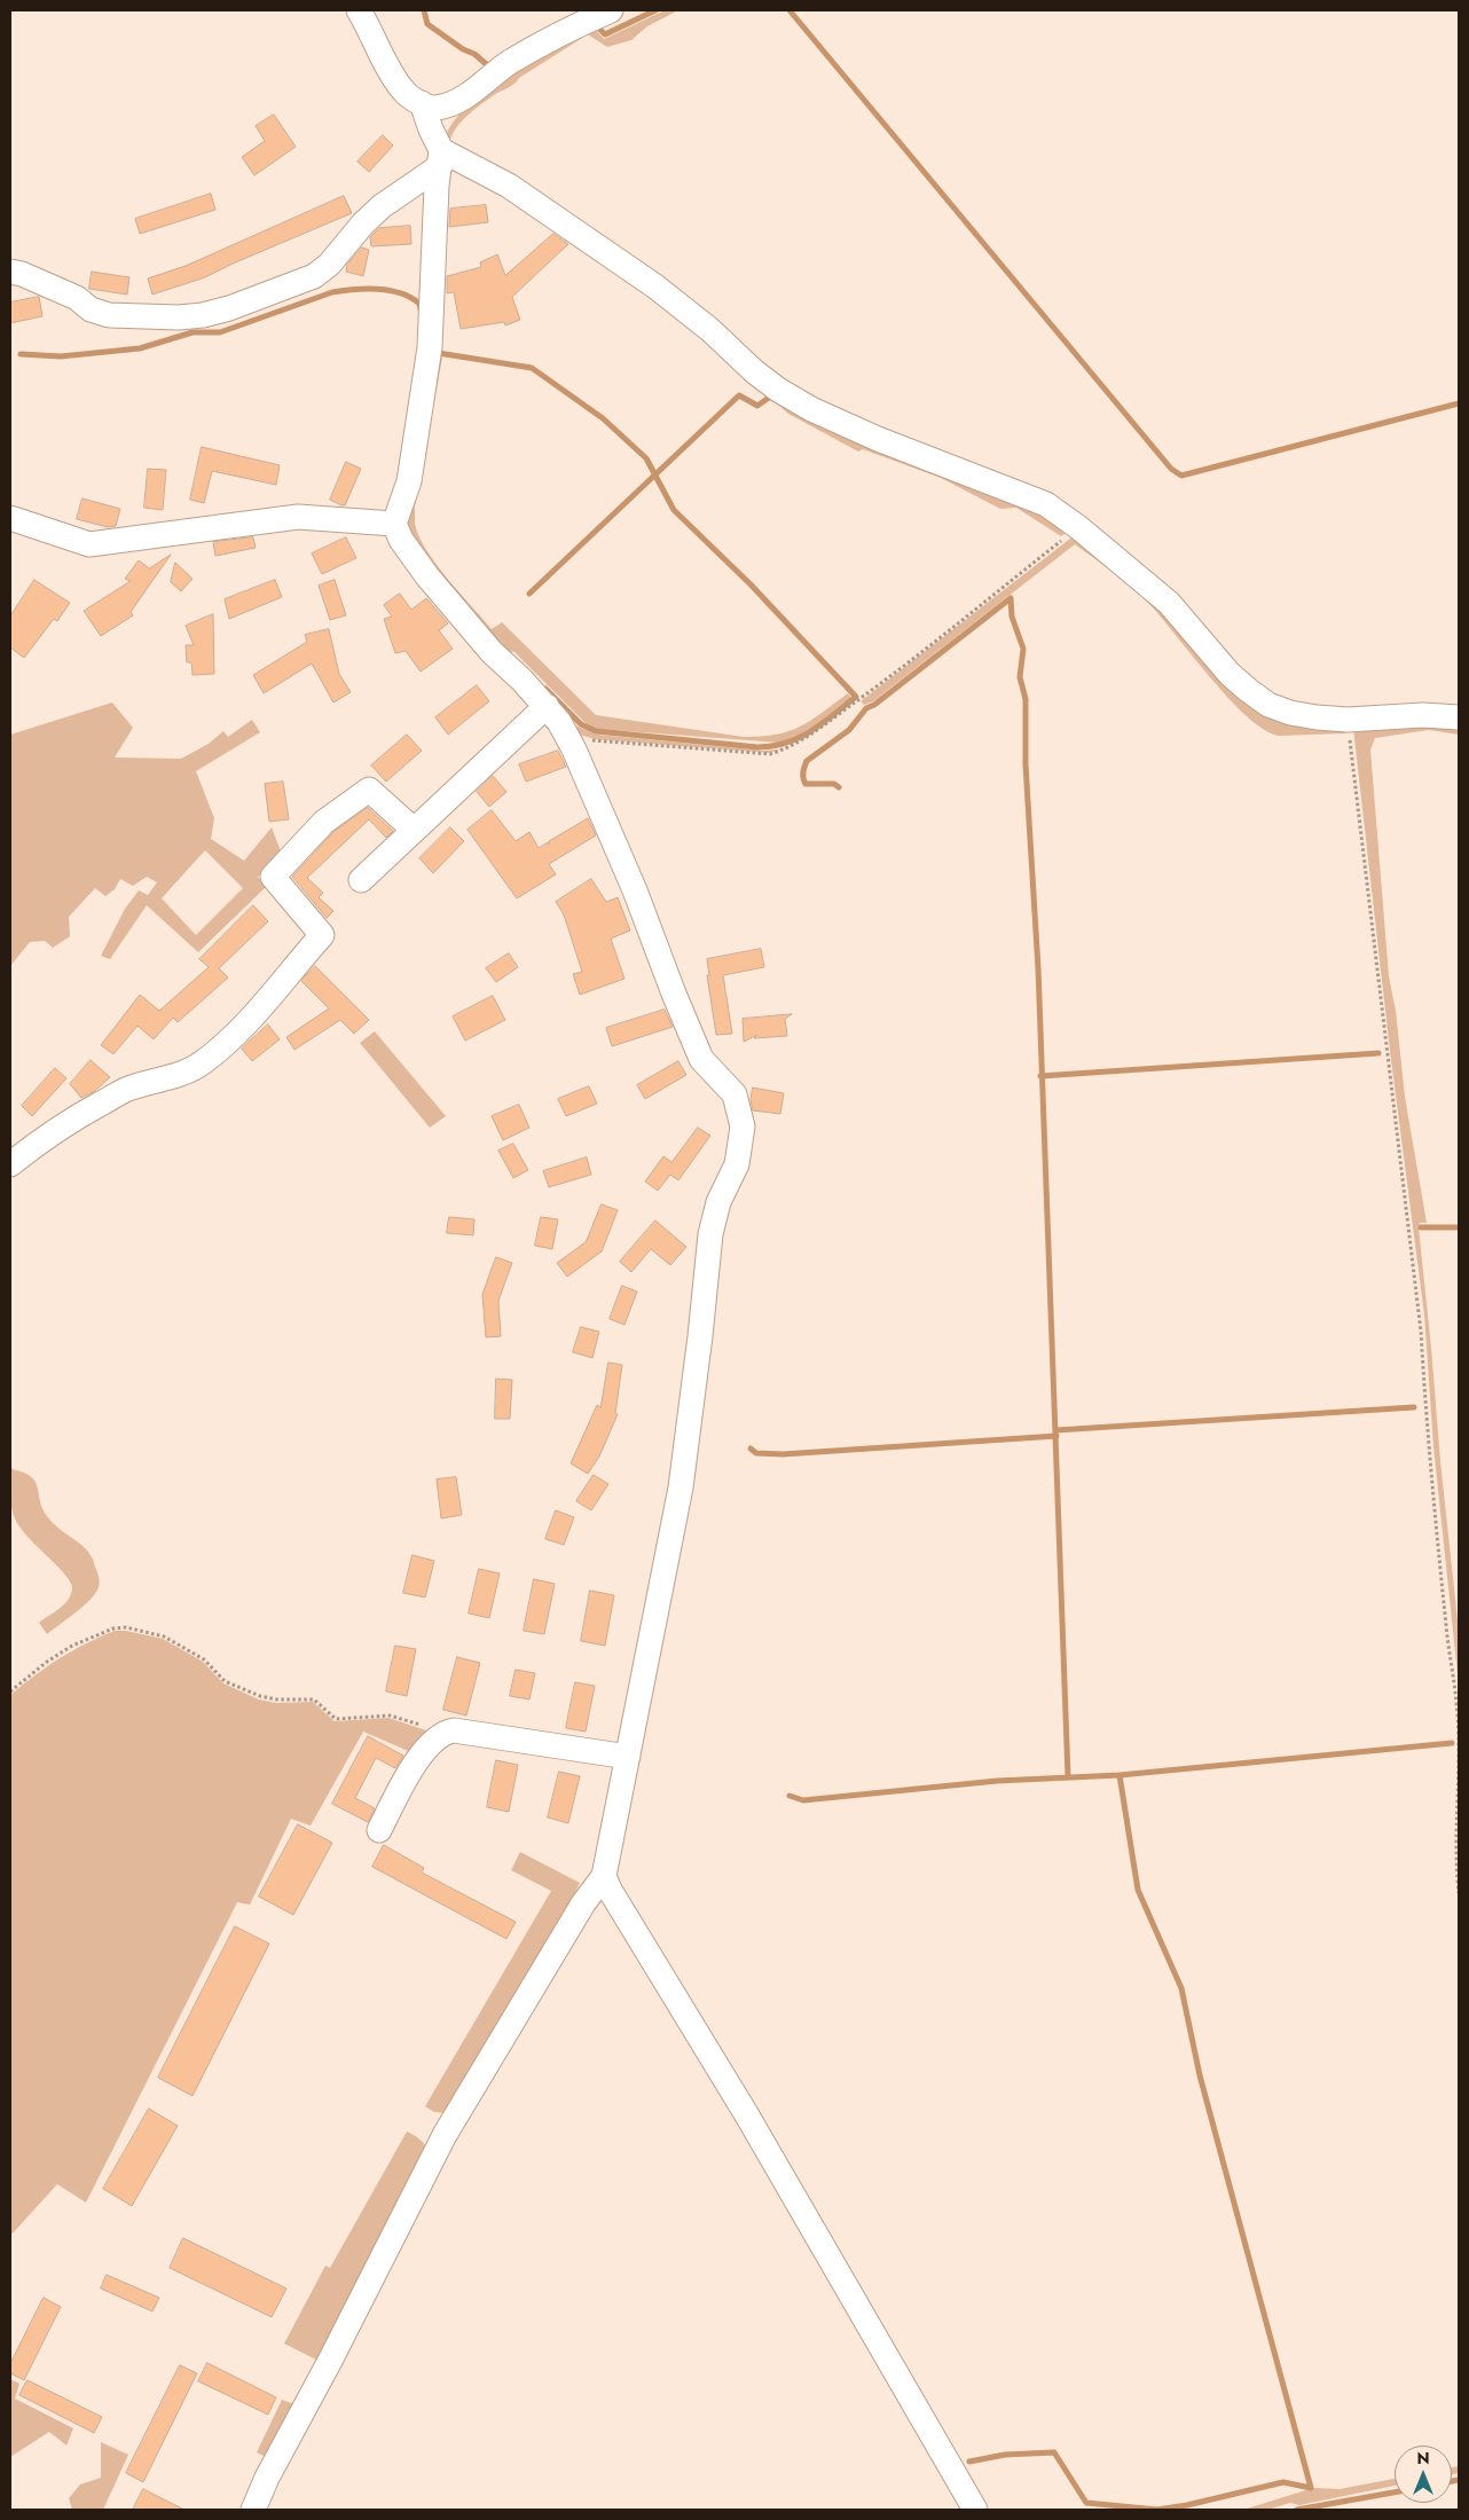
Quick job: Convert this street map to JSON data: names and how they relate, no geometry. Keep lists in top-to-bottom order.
{
  "north": "top"
}
